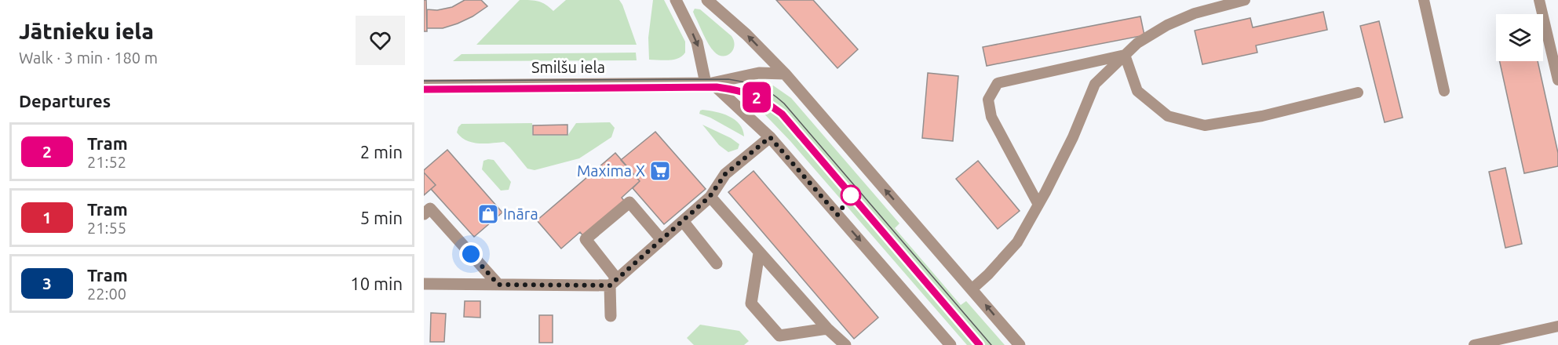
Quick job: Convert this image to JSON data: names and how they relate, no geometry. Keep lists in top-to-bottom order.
{
  "streets": {
    "street": ["Smilšu iela"]
  },
  "places": {
    "supermarket": ["Maxima X"],
    "shop": ["Ināra"]
  },
  "lines": ["tram line 2"],
  "page": {
    "heading": [
      ["Jātnieku iela", "Walk · 3 min · 180 m"],
      "Departures"
    ],
    "on_map": "2",
    "list": [
      {
        "mark": "2",
        "name": "Tram",
        "note": "21:52",
        "value": "2 min"
      },
      {
        "mark": "1",
        "name": "Tram",
        "note": "21:55",
        "value": "5 min"
      },
      {
        "mark": "3",
        "name": "Tram",
        "note": "22:00",
        "value": "10 min"
      }
    ]
  }
}
